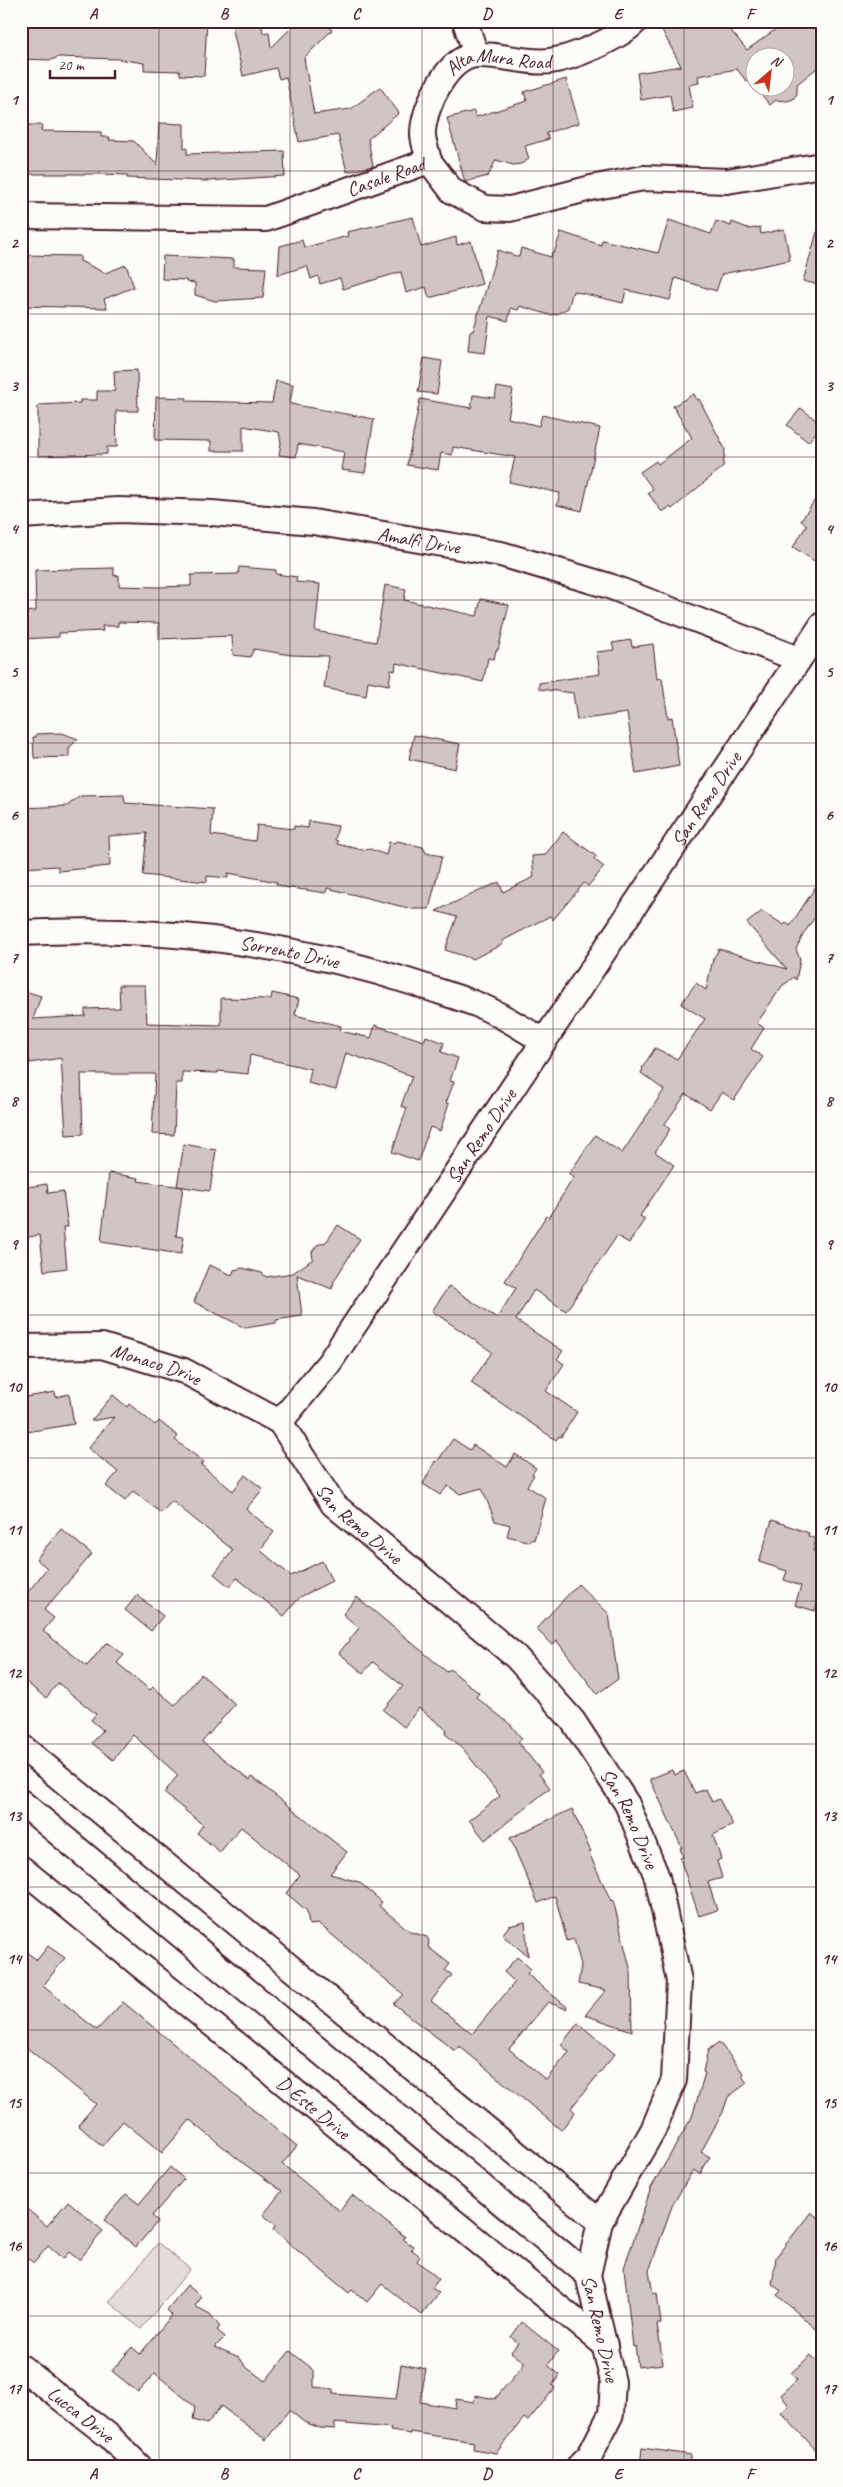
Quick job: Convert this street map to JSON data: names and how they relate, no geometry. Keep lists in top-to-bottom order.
{
  "streets": {
    "street": [
      "Alta Mura Road",
      "Casale Road",
      "Amalfi Drive",
      "San Remo Drive",
      "Sorrento Drive",
      "Monaco Drive",
      "D Este Drive",
      "Lucca Drive"
    ]
  },
  "crossings": [
    ["Alta Mura Road", "Casale Road"],
    ["Amalfi Drive", "San Remo Drive"],
    ["San Remo Drive", "Sorrento Drive"],
    ["San Remo Drive", "Monaco Drive"],
    ["San Remo Drive", "D Este Drive"]
  ],
  "scale_bar": "20 m",
  "north": "top right",
  "grid": {
    "columns": [
      "A",
      "B",
      "C",
      "D",
      "E",
      "F"
    ],
    "rows": [
      "1",
      "2",
      "3",
      "4",
      "5",
      "6",
      "7",
      "8",
      "9",
      "10",
      "11",
      "12",
      "13",
      "14",
      "15",
      "16",
      "17"
    ]
  }
}
